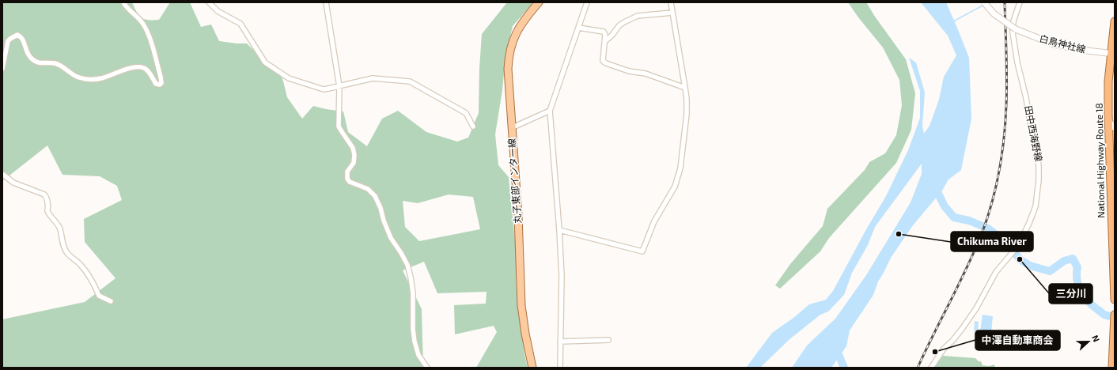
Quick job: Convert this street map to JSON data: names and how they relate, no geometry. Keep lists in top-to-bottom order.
{
  "streets": {
    "highway": ["National Highway Route 18"],
    "main road": ["丸子東部インター線"],
    "street": ["白鳥神社線", "田中西海野線"]
  },
  "crossings": [
    ["白鳥神社線", "National Highway Route 18"]
  ],
  "places": ["Chikuma River", "三分川", "中澤自動車商会"],
  "north": "right"
}
